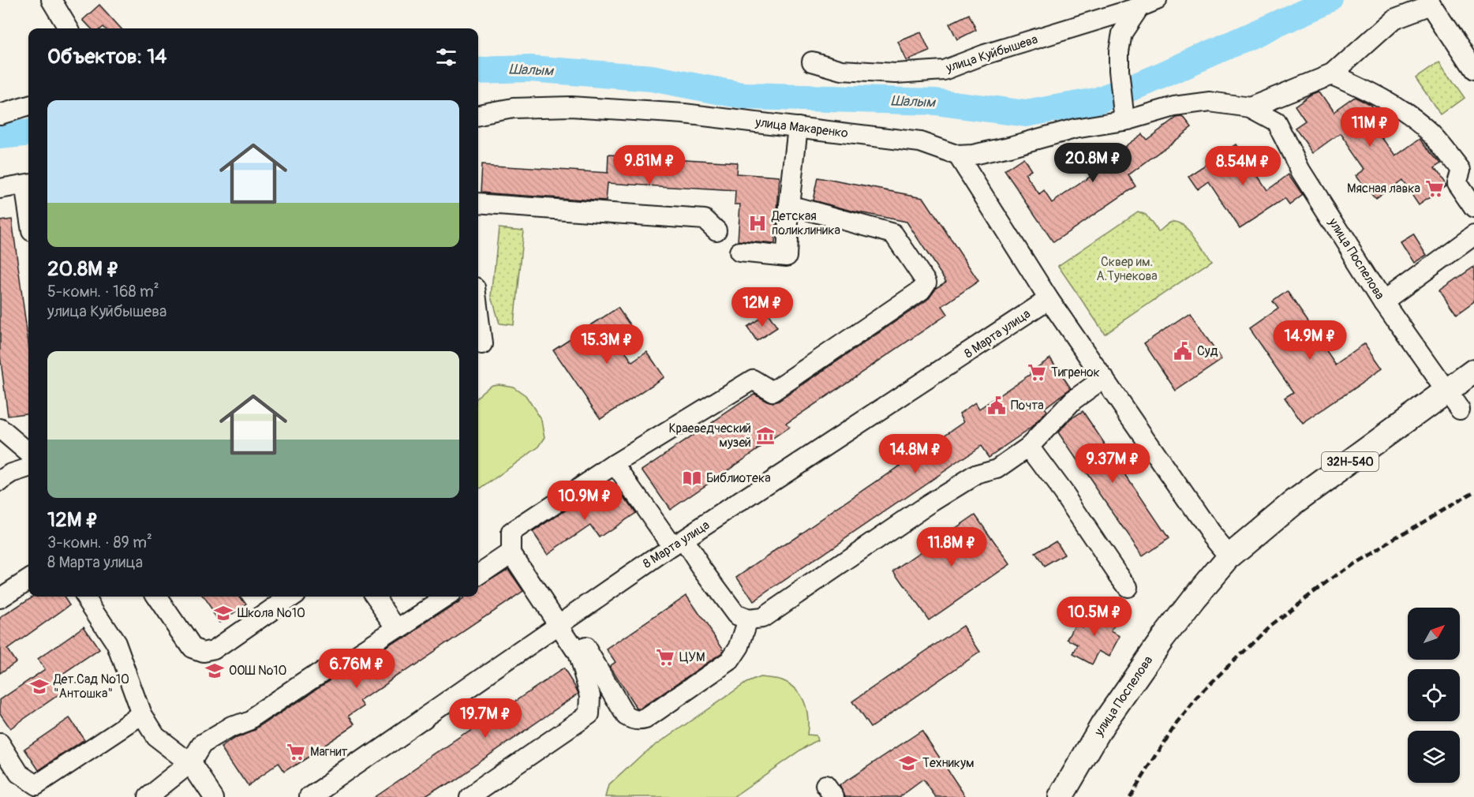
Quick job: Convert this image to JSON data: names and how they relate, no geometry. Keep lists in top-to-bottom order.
{
  "streets": {
    "main road": ["улица Поспелова", "32Н-540"],
    "street": ["улица Куйбышева", "улица Макаренко", "8 Марта улица"]
  },
  "water": ["Шалым"],
  "parks": ["Сквер им. А.Тунекова"],
  "places": {
    "supermarket": [
      "Мясная лавка",
      "Тигренок",
      "ЦУМ",
      "Магнит"
    ],
    "hospital": ["Детская поликлиника"],
    "public building": ["Суд", "Почта"],
    "museum": ["Краеведческий музей"],
    "library": ["Библиотека"],
    "school or university": [
      "Школа №10",
      "ООШ №10",
      "Дет.Сад №10 \"Антошка\"",
      "Техникум"
    ]
  },
  "north": "top right",
  "page": {
    "heading": "Объектов: 14",
    "list": [
      {
        "name": "20.8M ₽",
        "note": "5-комн. · 168 m² · улица Куйбышева"
      },
      {
        "name": "12M ₽",
        "note": "3-комн. · 89 m² · 8 Марта улица"
      }
    ],
    "price": [
      "11M ₽",
      "20.8M ₽",
      "9.81M ₽",
      "8.54M ₽",
      "12M ₽",
      "14.9M ₽",
      "15.3M ₽",
      "14.8M ₽",
      "9.37M ₽",
      "10.9M ₽",
      "11.8M ₽",
      "10.5M ₽",
      "6.76M ₽",
      "19.7M ₽"
    ]
  }
}
